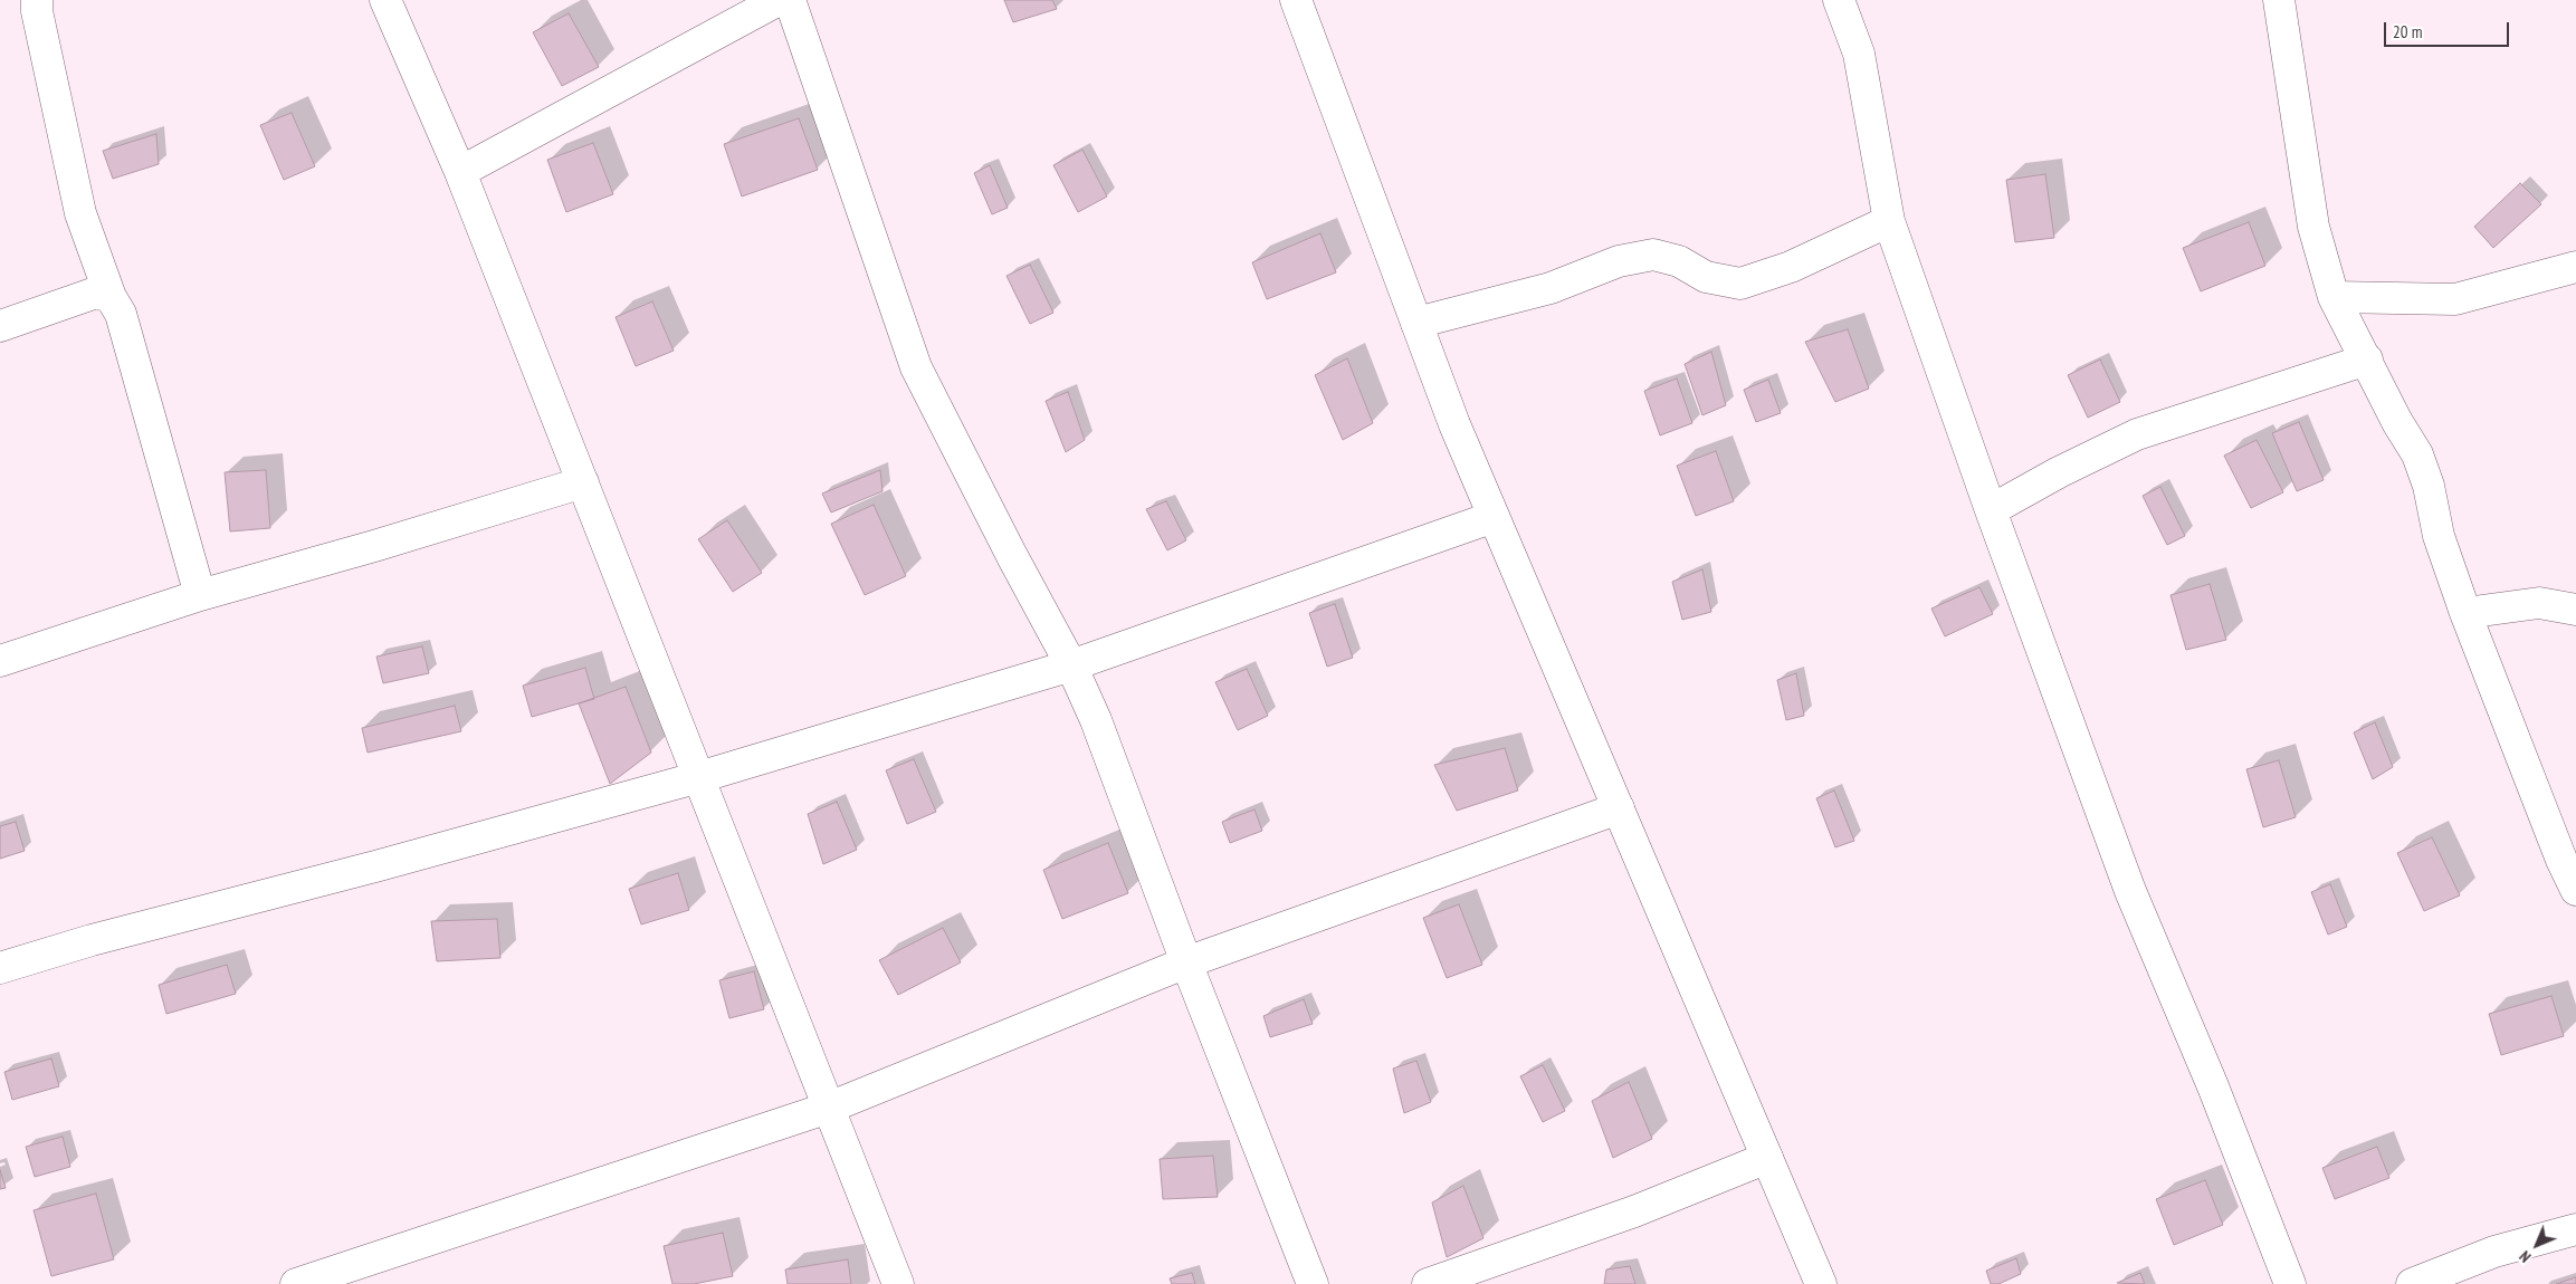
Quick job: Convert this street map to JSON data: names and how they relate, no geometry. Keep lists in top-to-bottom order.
{
  "scale_bar": "20 m",
  "north": "bottom left"
}
